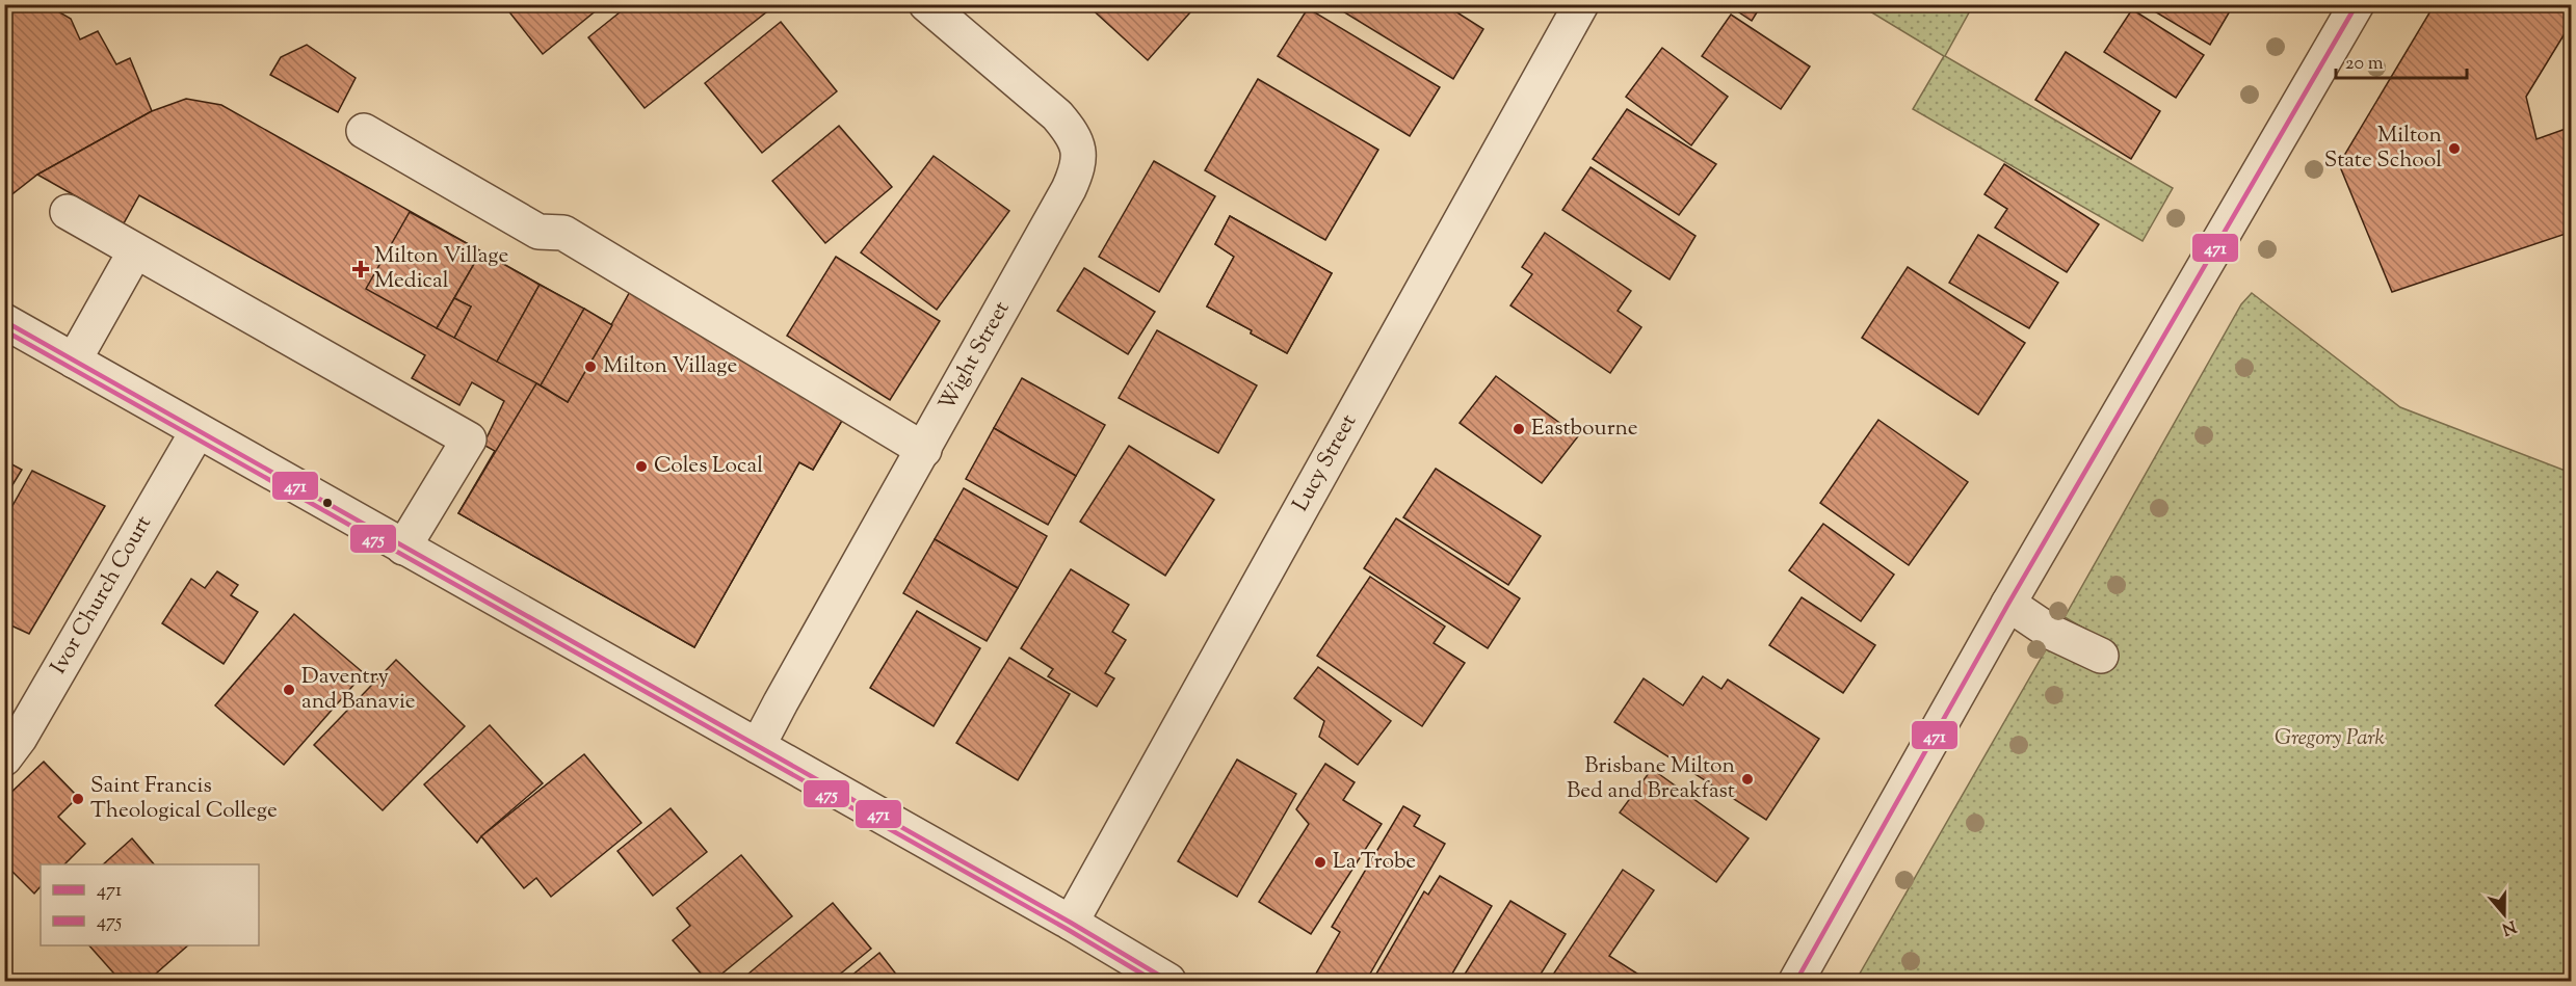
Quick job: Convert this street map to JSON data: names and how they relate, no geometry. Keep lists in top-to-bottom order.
{
  "streets": {
    "street": ["Wight Street", "Lucy Street", "Ivor Church Court"]
  },
  "parks": ["Gregory Park"],
  "places": {
    "other": [
      "Milton State School",
      "Milton Village",
      "Eastbourne",
      "Coles Local",
      "Daventry and Banavie",
      "Brisbane Milton Bed and Breakfast",
      "Saint Francis Theological College",
      "La Trobe"
    ],
    "health": ["Milton Village Medical"]
  },
  "lines": ["transit line 471", "transit line 475"],
  "legend": ["471", "475"],
  "scale_bar": "20 m",
  "north": "bottom"
}
